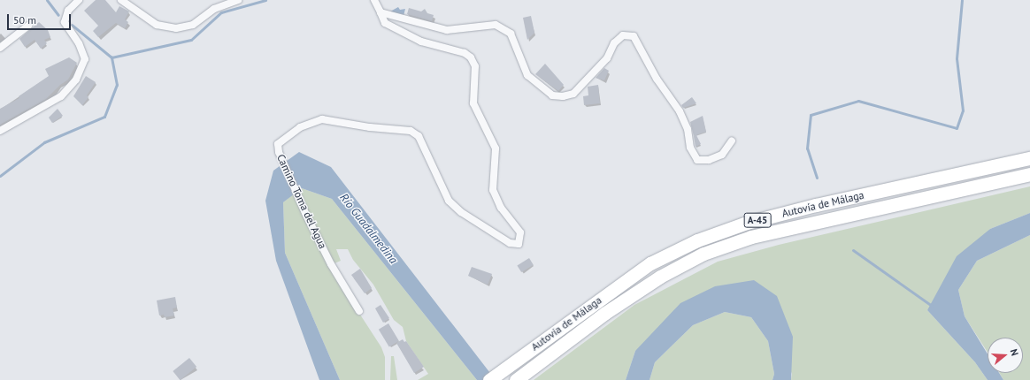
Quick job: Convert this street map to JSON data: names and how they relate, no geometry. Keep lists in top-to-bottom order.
{
  "streets": {
    "highway": ["Autovía de Málaga", "A-45"],
    "street": ["Camino Toma del Agua"]
  },
  "water": ["Río Guadalmedina"],
  "scale_bar": "50 m",
  "north": "right"
}
